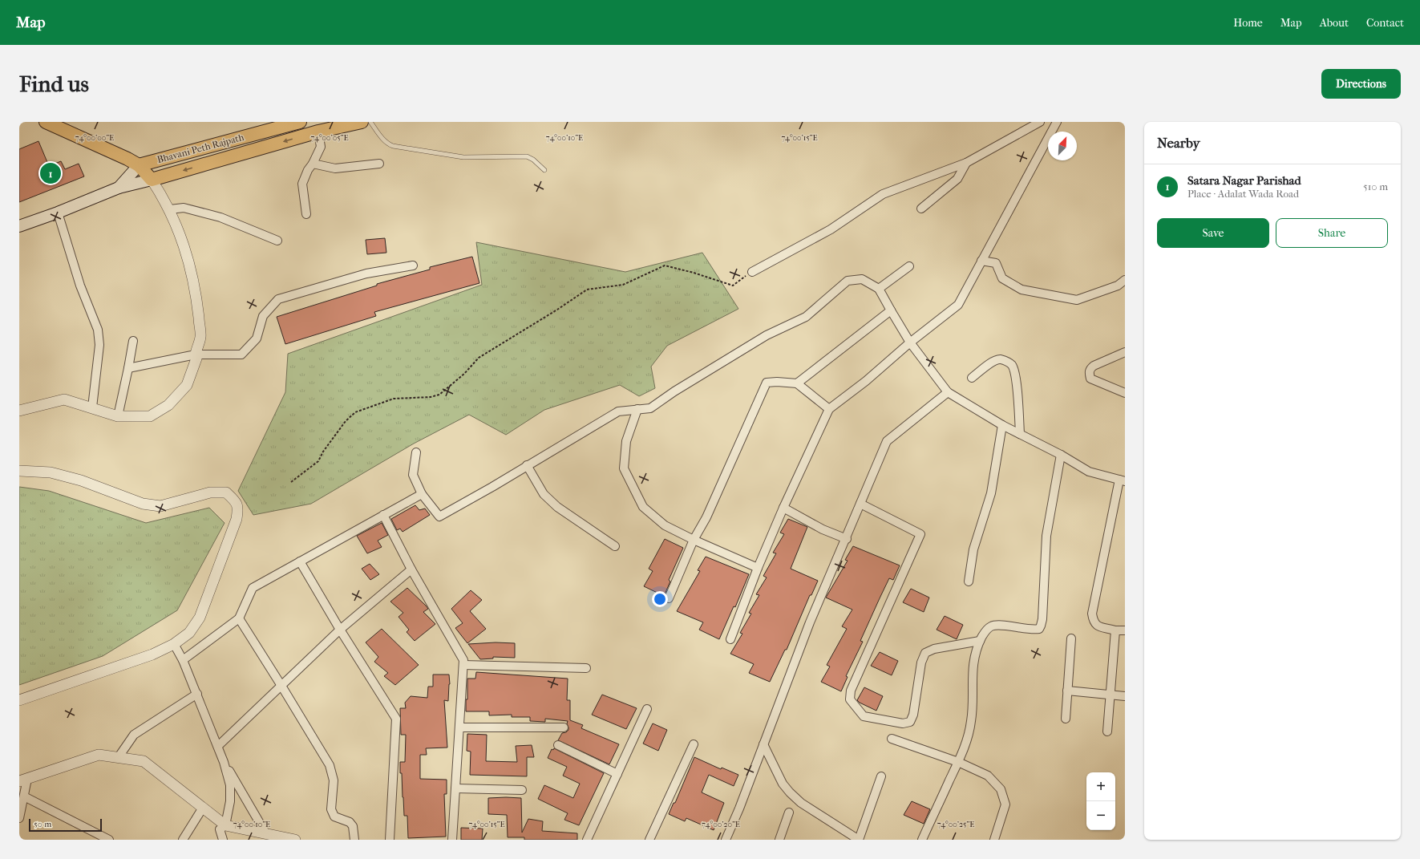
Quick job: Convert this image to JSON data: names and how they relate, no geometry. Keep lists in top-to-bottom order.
{
  "streets": {
    "main road": ["Bhavani Peth Rajpath"]
  },
  "scale_bar": "50 m",
  "north": "top right",
  "page": {
    "header": "Map",
    "nav": [
      "Home",
      "Map",
      "About",
      "Contact"
    ],
    "buttons": [
      "Directions",
      ["Save", "Share"]
    ],
    "title": "Find us",
    "heading": "Nearby",
    "pins": "1",
    "list": [
      {
        "mark": "1",
        "name": "Satara Nagar Parishad",
        "note": "Place · Adalat Wada Road",
        "value": "510 m"
      }
    ],
    "map_buttons": ["+", "−"],
    "scale": "50 m"
  },
  "coordinates": [
    "74°00'00\"E",
    "74°00'05\"E",
    "74°00'10\"E",
    "74°00'15\"E",
    "74°00'20\"E",
    "74°00'25\"E"
  ]
}
